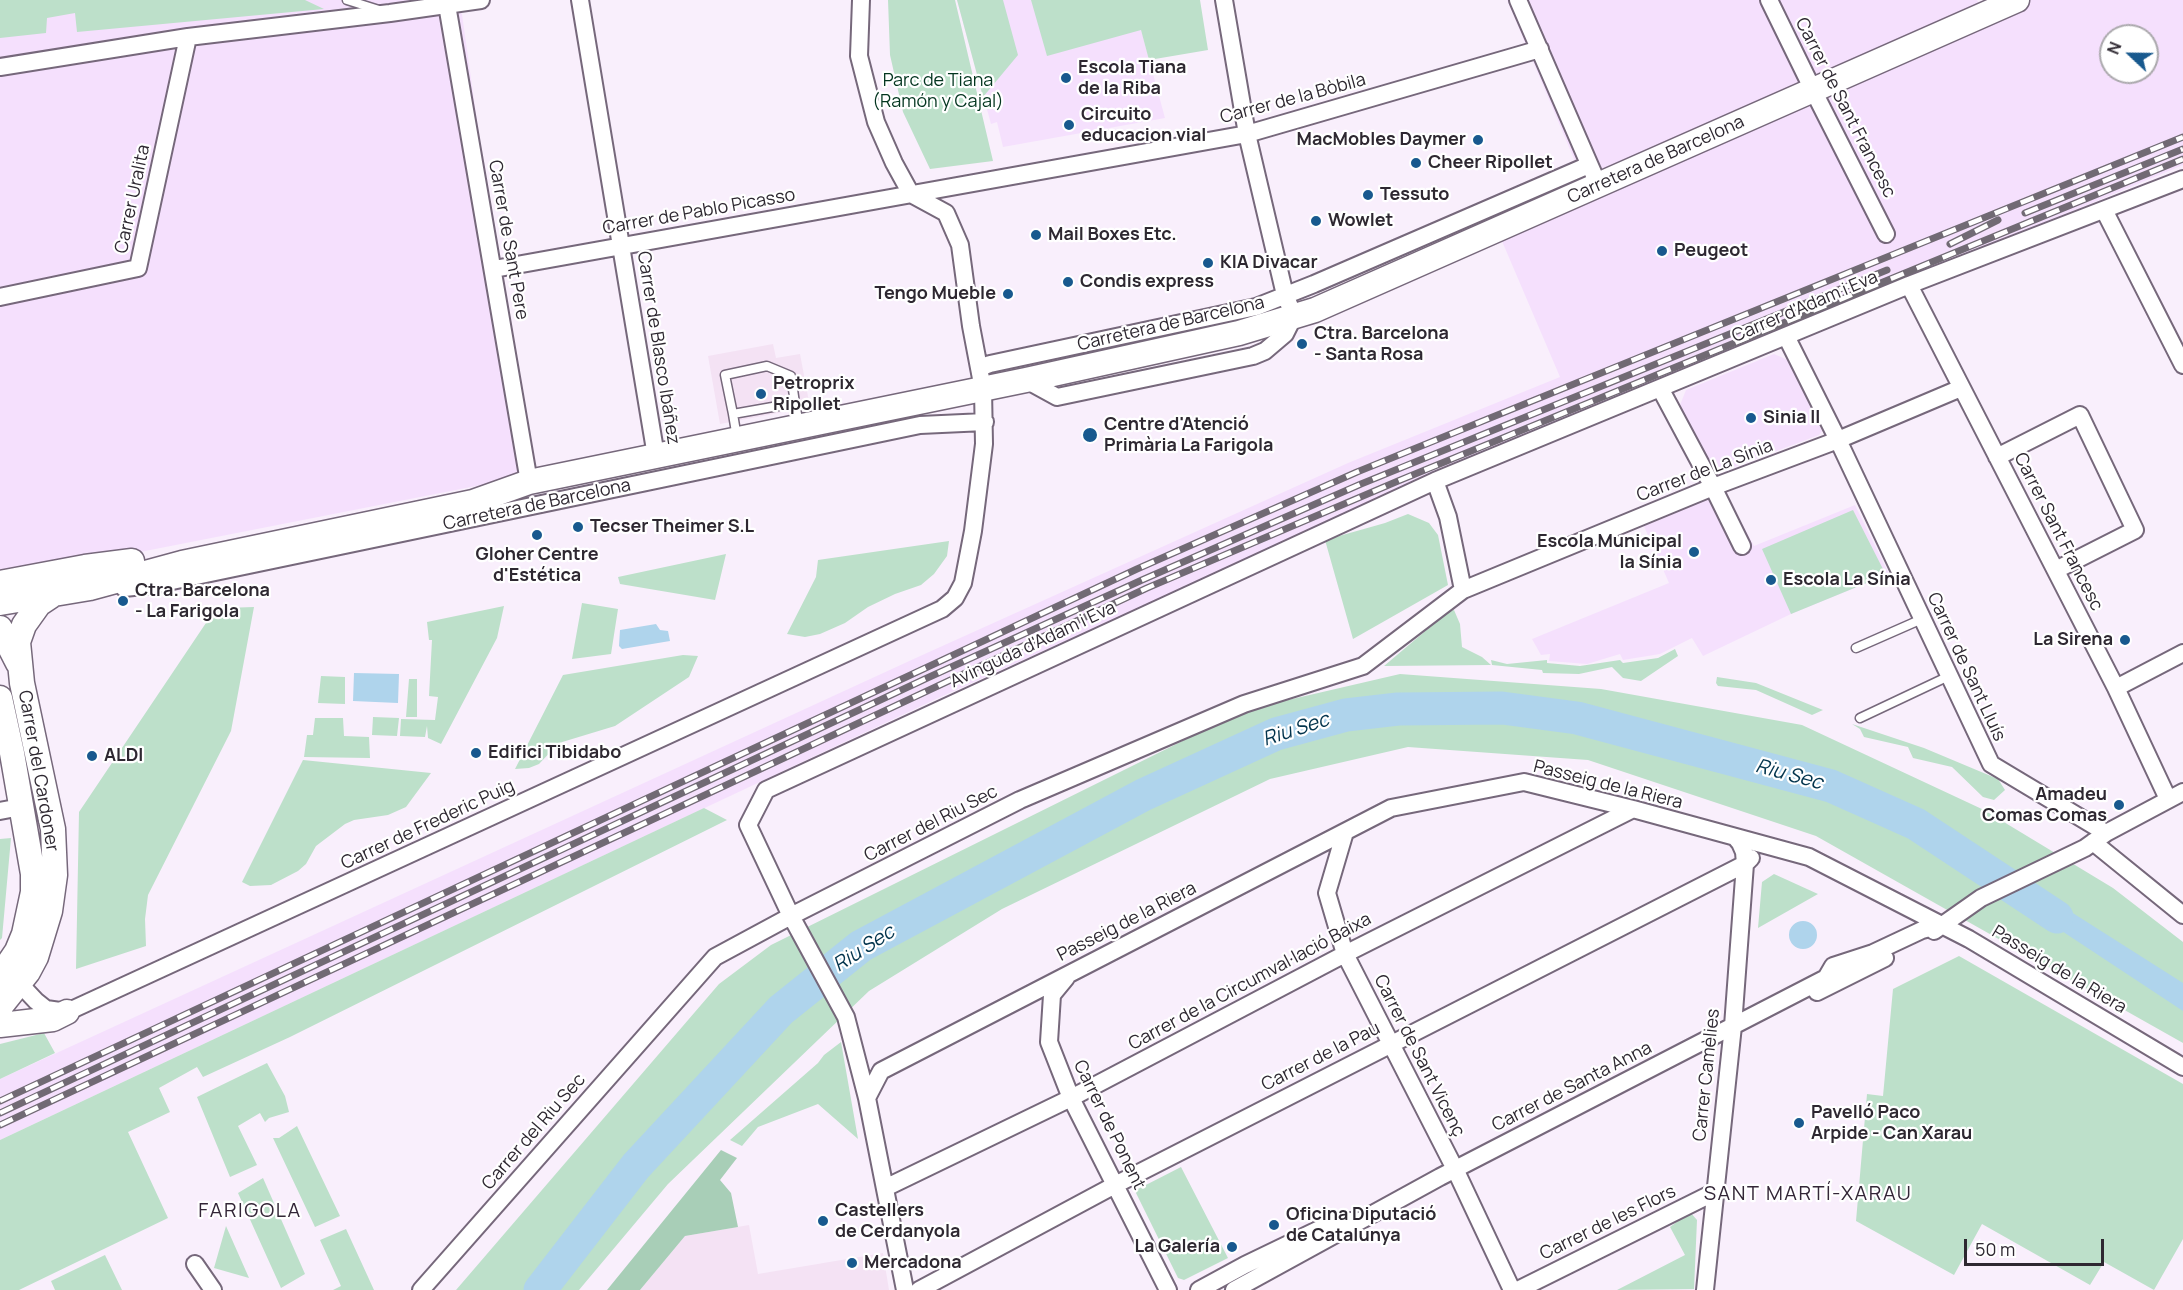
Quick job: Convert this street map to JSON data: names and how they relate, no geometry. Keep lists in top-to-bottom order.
{
  "streets": {
    "main road": ["Carretera de Barcelona", "Carrer del Cardoner"],
    "street": [
      "Carrer de la Bòbila",
      "Carrer de Sant Francesc",
      "Carrer Uralita",
      "Carrer de Pablo Picasso",
      "Carrer de Sant Pere",
      "Carrer d'Adam i Eva",
      "Carrer de Blasco Ibáñez",
      "Carrer de La Sínia",
      "Carrer Sant Francesc",
      "Avinguda d'Adam i Eva",
      "Carrer de Sant Lluís",
      "Passeig de la Riera",
      "Carrer del Riu Sec",
      "Carrer de Frederic Puig",
      "Carrer de la Circumval·lació Baixa",
      "Carrer de Sant Vicenç",
      "Carrer de la Pau",
      "Carrer Camèlies",
      "Carrer de Santa Anna",
      "Carrer de Ponent",
      "Carrer de les Flors"
    ]
  },
  "crossings": [
    ["Carrer de la Bòbila", "Carrer de Pablo Picasso"],
    ["Carrer de la Bòbila", "Carrer de Frederic Puig"],
    ["Carrer de Sant Francesc", "Carretera de Barcelona"],
    ["Carretera de Barcelona", "Carrer de Sant Pere"],
    ["Carretera de Barcelona", "Carrer de Blasco Ibáñez"],
    ["Carretera de Barcelona", "Carrer del Cardoner"],
    ["Carretera de Barcelona", "Carrer de Frederic Puig"],
    ["Carrer de Pablo Picasso", "Carrer de Sant Pere"],
    ["Carrer de Pablo Picasso", "Carrer de Blasco Ibáñez"],
    ["Carrer de Pablo Picasso", "Carrer de Frederic Puig"],
    ["Carrer d'Adam i Eva", "Carrer Sant Francesc"],
    ["Carrer d'Adam i Eva", "Avinguda d'Adam i Eva"],
    ["Carrer d'Adam i Eva", "Carrer de Sant Lluís"],
    ["Carrer de La Sínia", "Carrer Sant Francesc"],
    ["Carrer de La Sínia", "Carrer de Sant Lluís"],
    ["Carrer de La Sínia", "Carrer del Riu Sec"],
    ["Carrer Sant Francesc", "Carrer de Santa Anna"],
    ["Avinguda d'Adam i Eva", "Carrer del Riu Sec"],
    ["Carrer de Sant Lluís", "Carrer de Santa Anna"],
    ["Passeig de la Riera", "Carrer de la Circumval·lació Baixa"],
    ["Passeig de la Riera", "Carrer de Sant Vicenç"],
    ["Passeig de la Riera", "Carrer Camèlies"],
    ["Passeig de la Riera", "Carrer de Santa Anna"],
    ["Passeig de la Riera", "Carrer de Ponent"],
    ["Carrer de la Circumval·lació Baixa", "Carrer de Sant Vicenç"],
    ["Carrer de la Circumval·lació Baixa", "Carrer de Ponent"],
    ["Carrer de Sant Vicenç", "Carrer de la Pau"],
    ["Carrer de Sant Vicenç", "Carrer de Santa Anna"],
    ["Carrer de la Pau", "Carrer Camèlies"],
    ["Carrer de la Pau", "Carrer de Ponent"],
    ["Carrer Camèlies", "Carrer de Santa Anna"],
    ["Carrer Camèlies", "Carrer de les Flors"]
  ],
  "districts": ["SANT MARTÍ-XARAU", "FARIGOLA"],
  "water": ["Riu Sec"],
  "parks": ["Parc de Tiana (Ramón y Cajal)"],
  "places": [
    "Escola Tiana de la Riba",
    "Circuito educacion vial",
    "MacMobles Daymer",
    "Cheer Ripollet",
    "Tessuto",
    "Wowlet",
    "Mail Boxes Etc.",
    "Peugeot",
    "KIA Divacar",
    "Condis express",
    "Tengo Mueble",
    "Ctra. Barcelona - Santa Rosa",
    "Petroprix Ripollet",
    "Sinia II",
    "Centre d'Atenció Primària La Farigola",
    "Tecser Theimer S.L",
    "Gloher Centre d'Estética",
    "Escola Municipal la Sínia",
    "Escola La Sínia",
    "Ctra. Barcelona - La Farigola",
    "La Sirena",
    "Edifici Tibidabo",
    "ALDI",
    "Amadeu Comas Comas",
    "Pavelló Paco Arpide - Can Xarau",
    "Castellers de Cerdanyola",
    "Oficina Diputació de Catalunya",
    "La Galería",
    "Mercadona"
  ],
  "scale_bar": "50 m",
  "north": "left"
}
